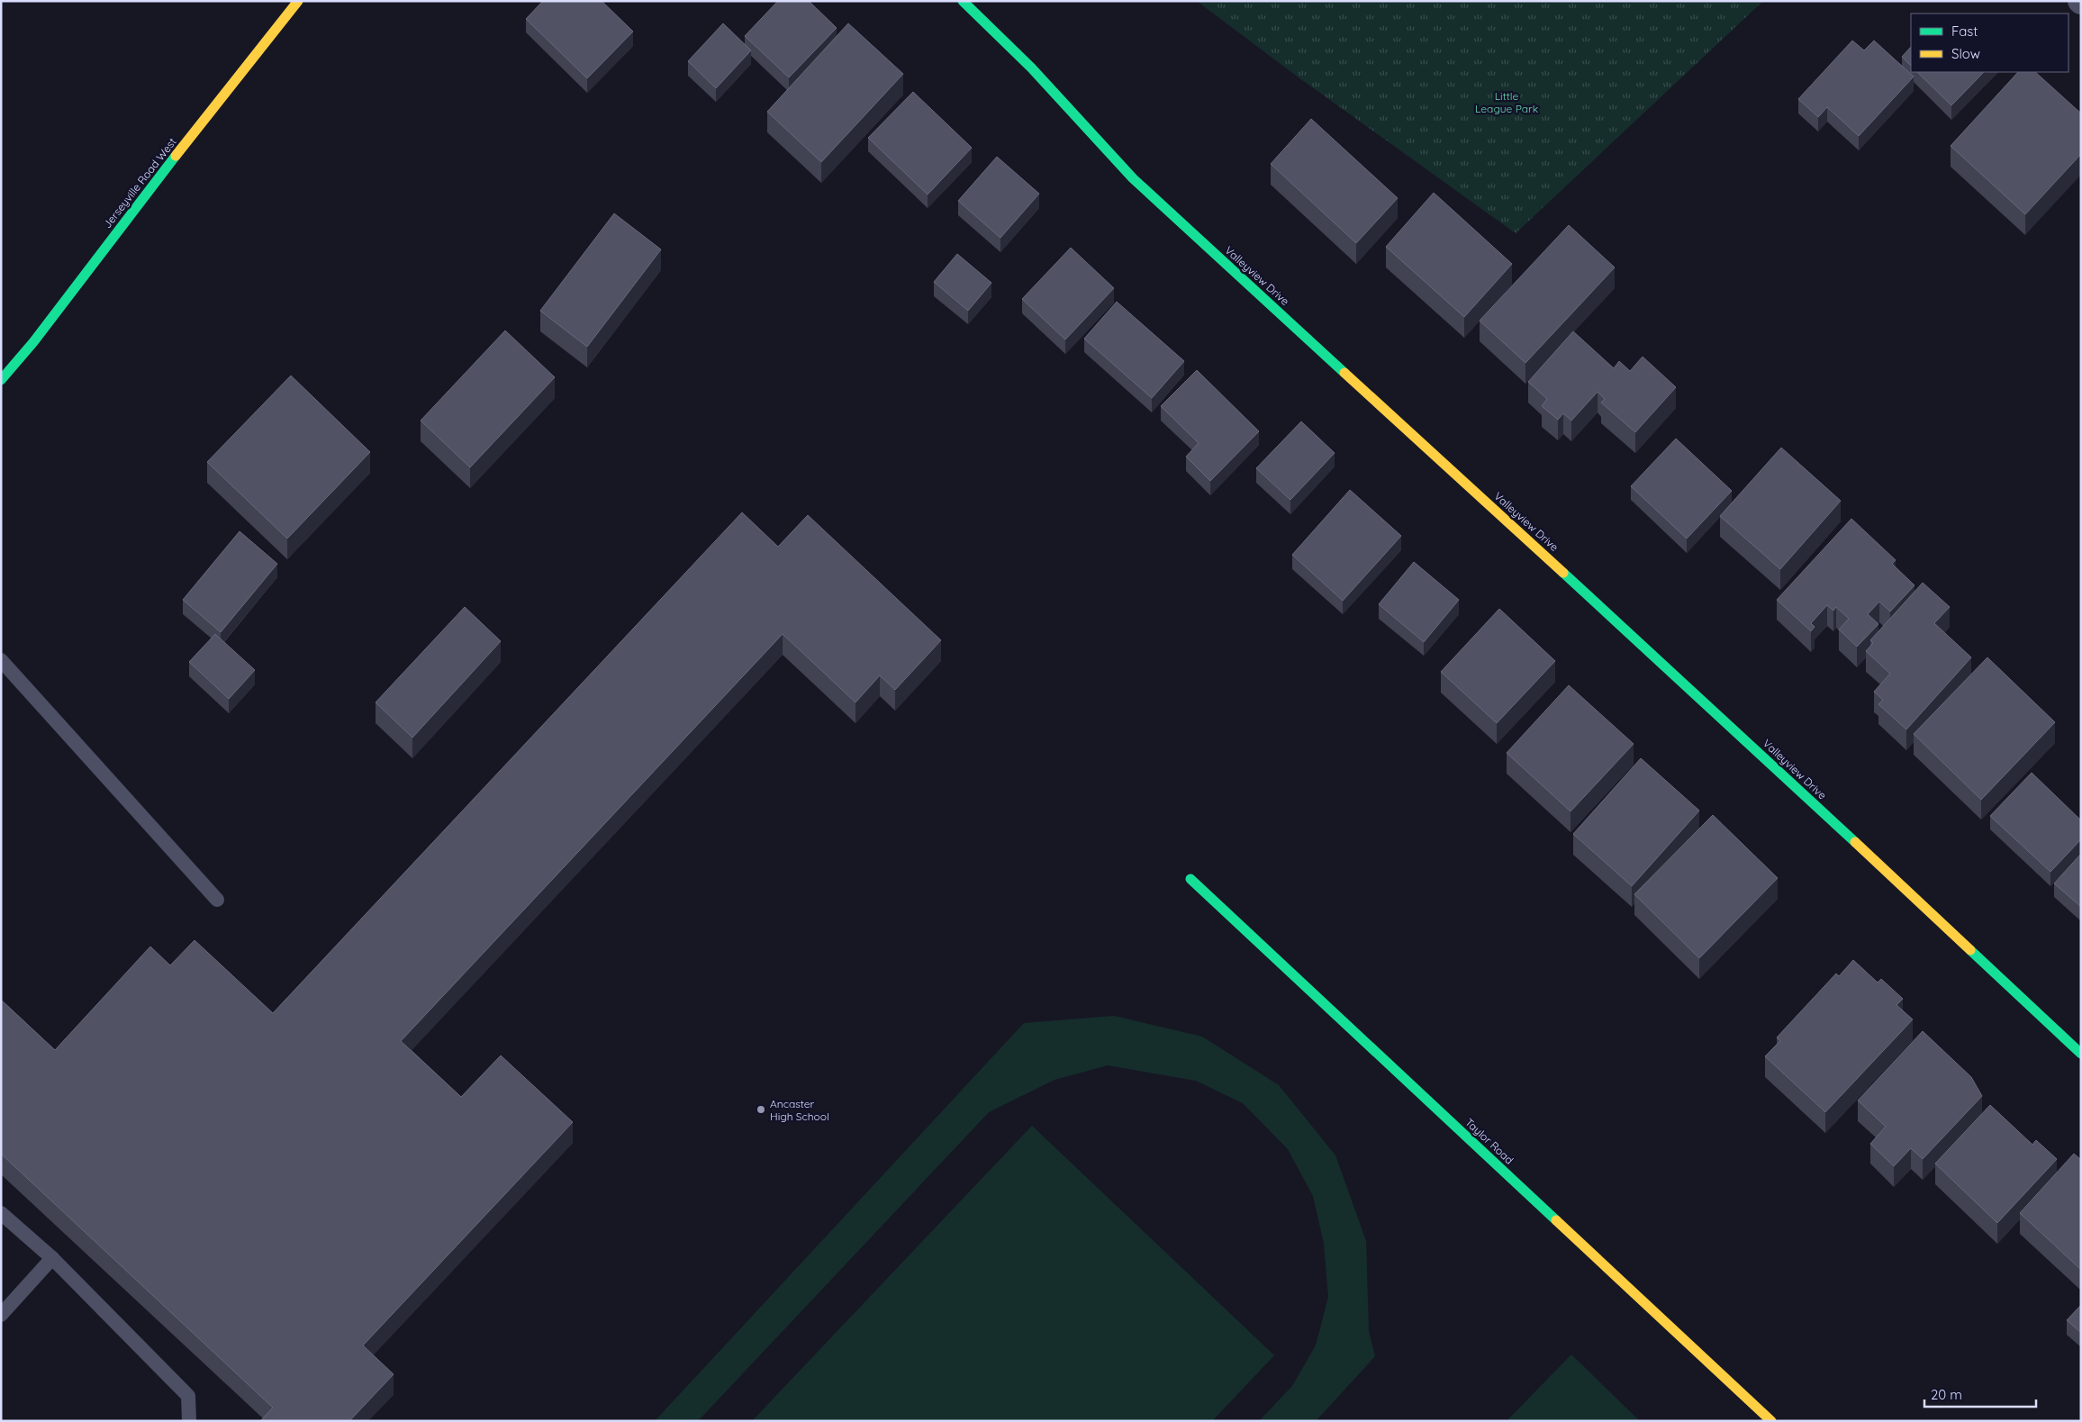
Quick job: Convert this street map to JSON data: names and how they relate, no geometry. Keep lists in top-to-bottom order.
{
  "streets": {
    "street": ["Jerseyville Road West", "Valleyview Drive", "Taylor Road"]
  },
  "parks": ["Little League Park"],
  "places": ["Ancaster High School"],
  "legend": ["Fast", "Slow"],
  "scale_bar": "20 m"
}
